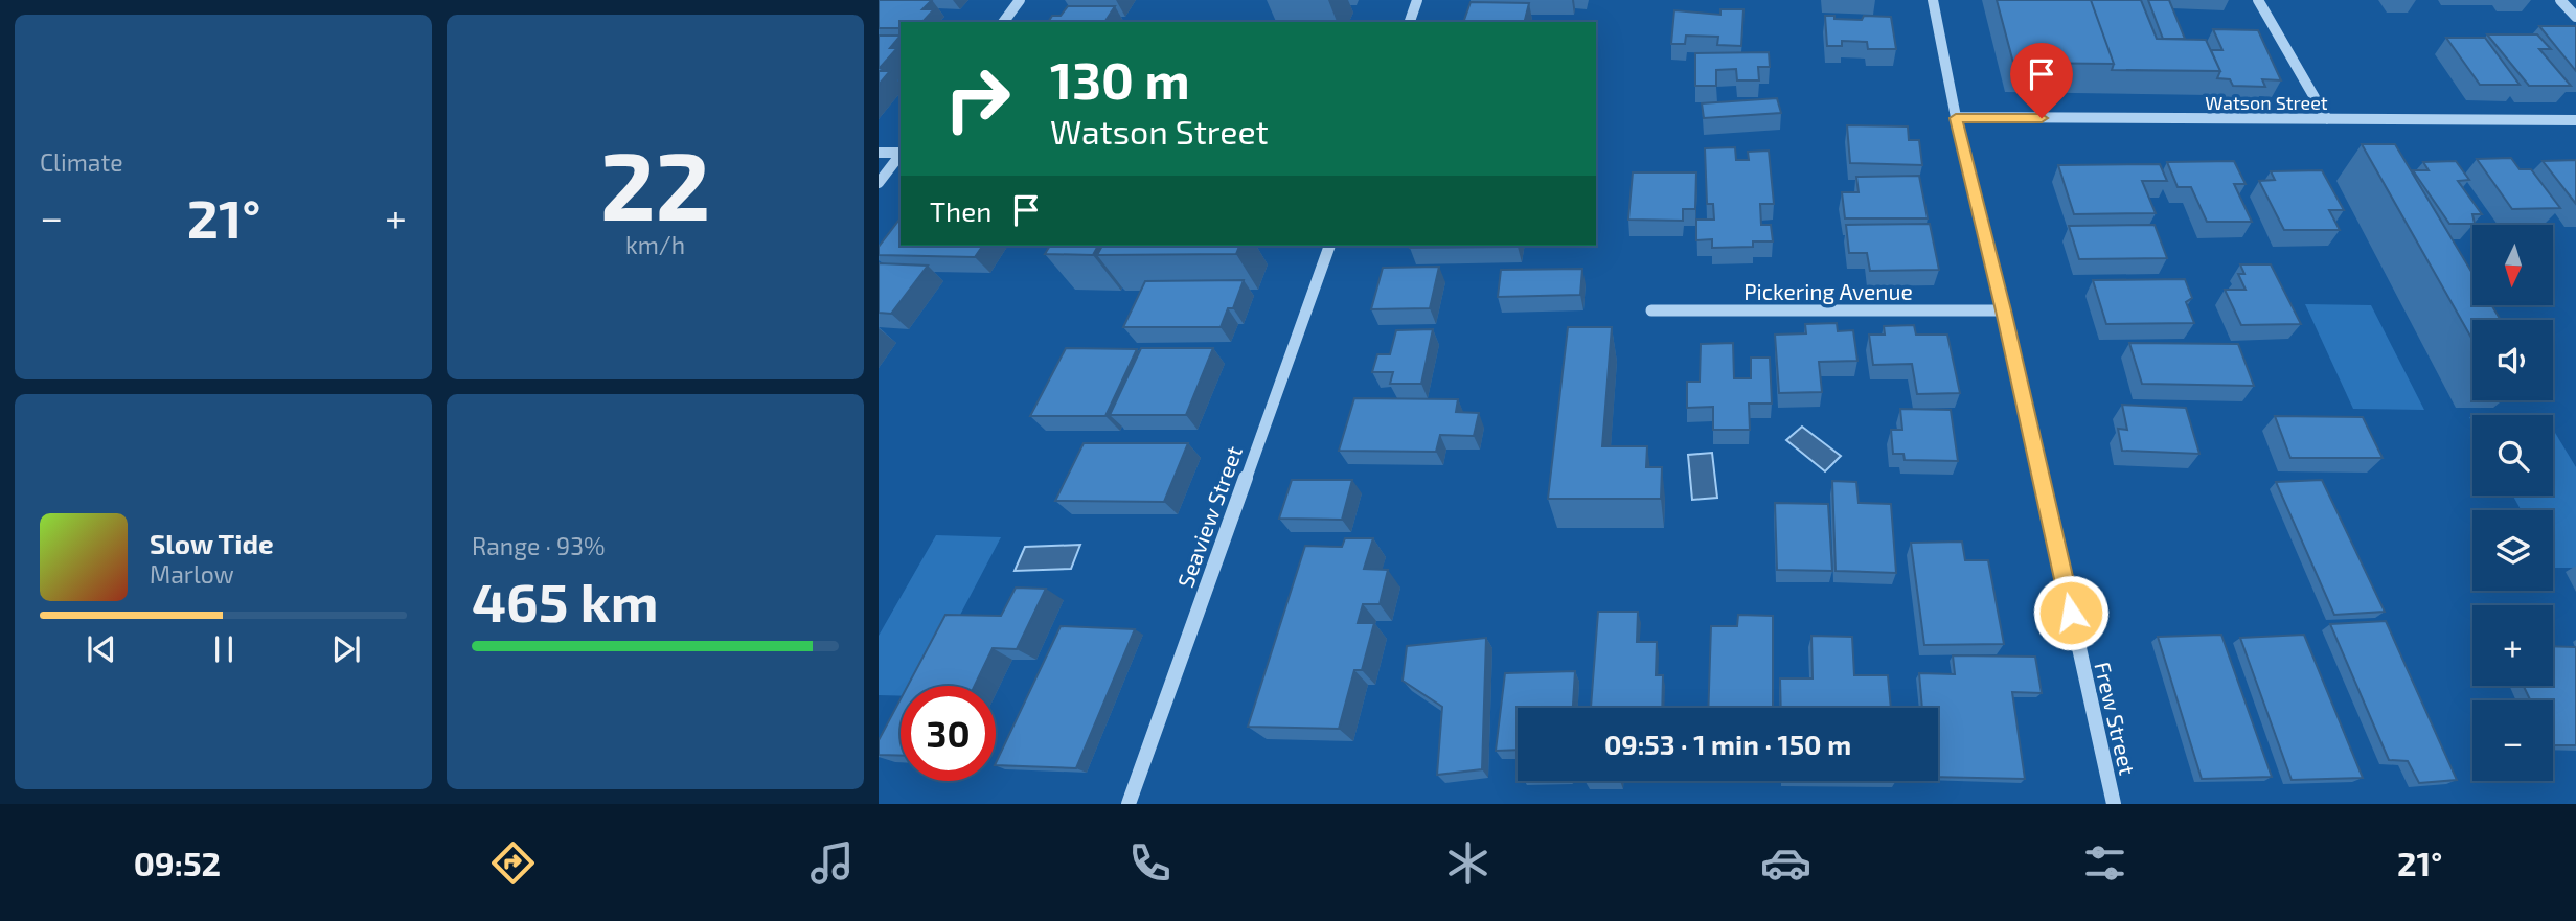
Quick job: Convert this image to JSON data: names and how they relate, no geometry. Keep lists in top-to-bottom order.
{
  "streets": {
    "street": [
      "Watson Street",
      "Pickering Avenue",
      "Seaview Street",
      "Frew Street"
    ]
  },
  "crossings": [
    ["Watson Street", "Frew Street"],
    ["Pickering Avenue", "Frew Street"]
  ],
  "north": "bottom",
  "page": {
    "tile": [
      "Climate",
      ["22", "km/h"],
      ["Range · 93%", "465 km"]
    ],
    "turn": ["130 m", "Watson Street"],
    "then": "Then",
    "heat": ["−", "21°", "+"],
    "map_buttons": ["+", "−"],
    "song": ["Slow Tide", "Marlow"],
    "limit": "30",
    "trip": "09:53 · 1 min · 150 m",
    "tabs": ["09:52", "21°"]
  }
}
